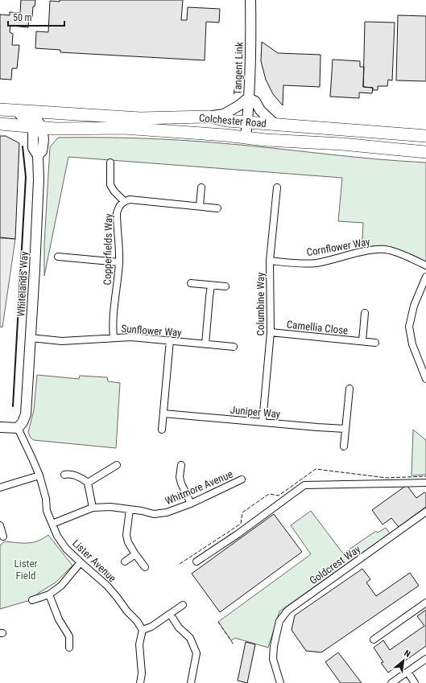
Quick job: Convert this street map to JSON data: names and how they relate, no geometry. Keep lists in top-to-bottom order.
{
  "streets": {
    "highway": ["Colchester Road"],
    "street": [
      "Tangent Link",
      "Cornflower Way",
      "Copperfields Way",
      "Whitelands Way",
      "Columbine Way",
      "Camellia Close",
      "Sunflower Way",
      "Juniper Way",
      "Whitmore Avenue",
      "Lister Avenue",
      "Goldcrest Way"
    ]
  },
  "crossings": [
    ["Tangent Link", "Colchester Road"],
    ["Colchester Road", "Whitelands Way"],
    ["Cornflower Way", "Columbine Way"],
    ["Copperfields Way", "Sunflower Way"],
    ["Whitelands Way", "Sunflower Way"],
    ["Whitelands Way", "Lister Avenue"],
    ["Columbine Way", "Camellia Close"],
    ["Columbine Way", "Juniper Way"],
    ["Whitmore Avenue", "Lister Avenue"]
  ],
  "parks": ["Lister Field"],
  "scale_bar": "50 m",
  "north": "top right"
}
